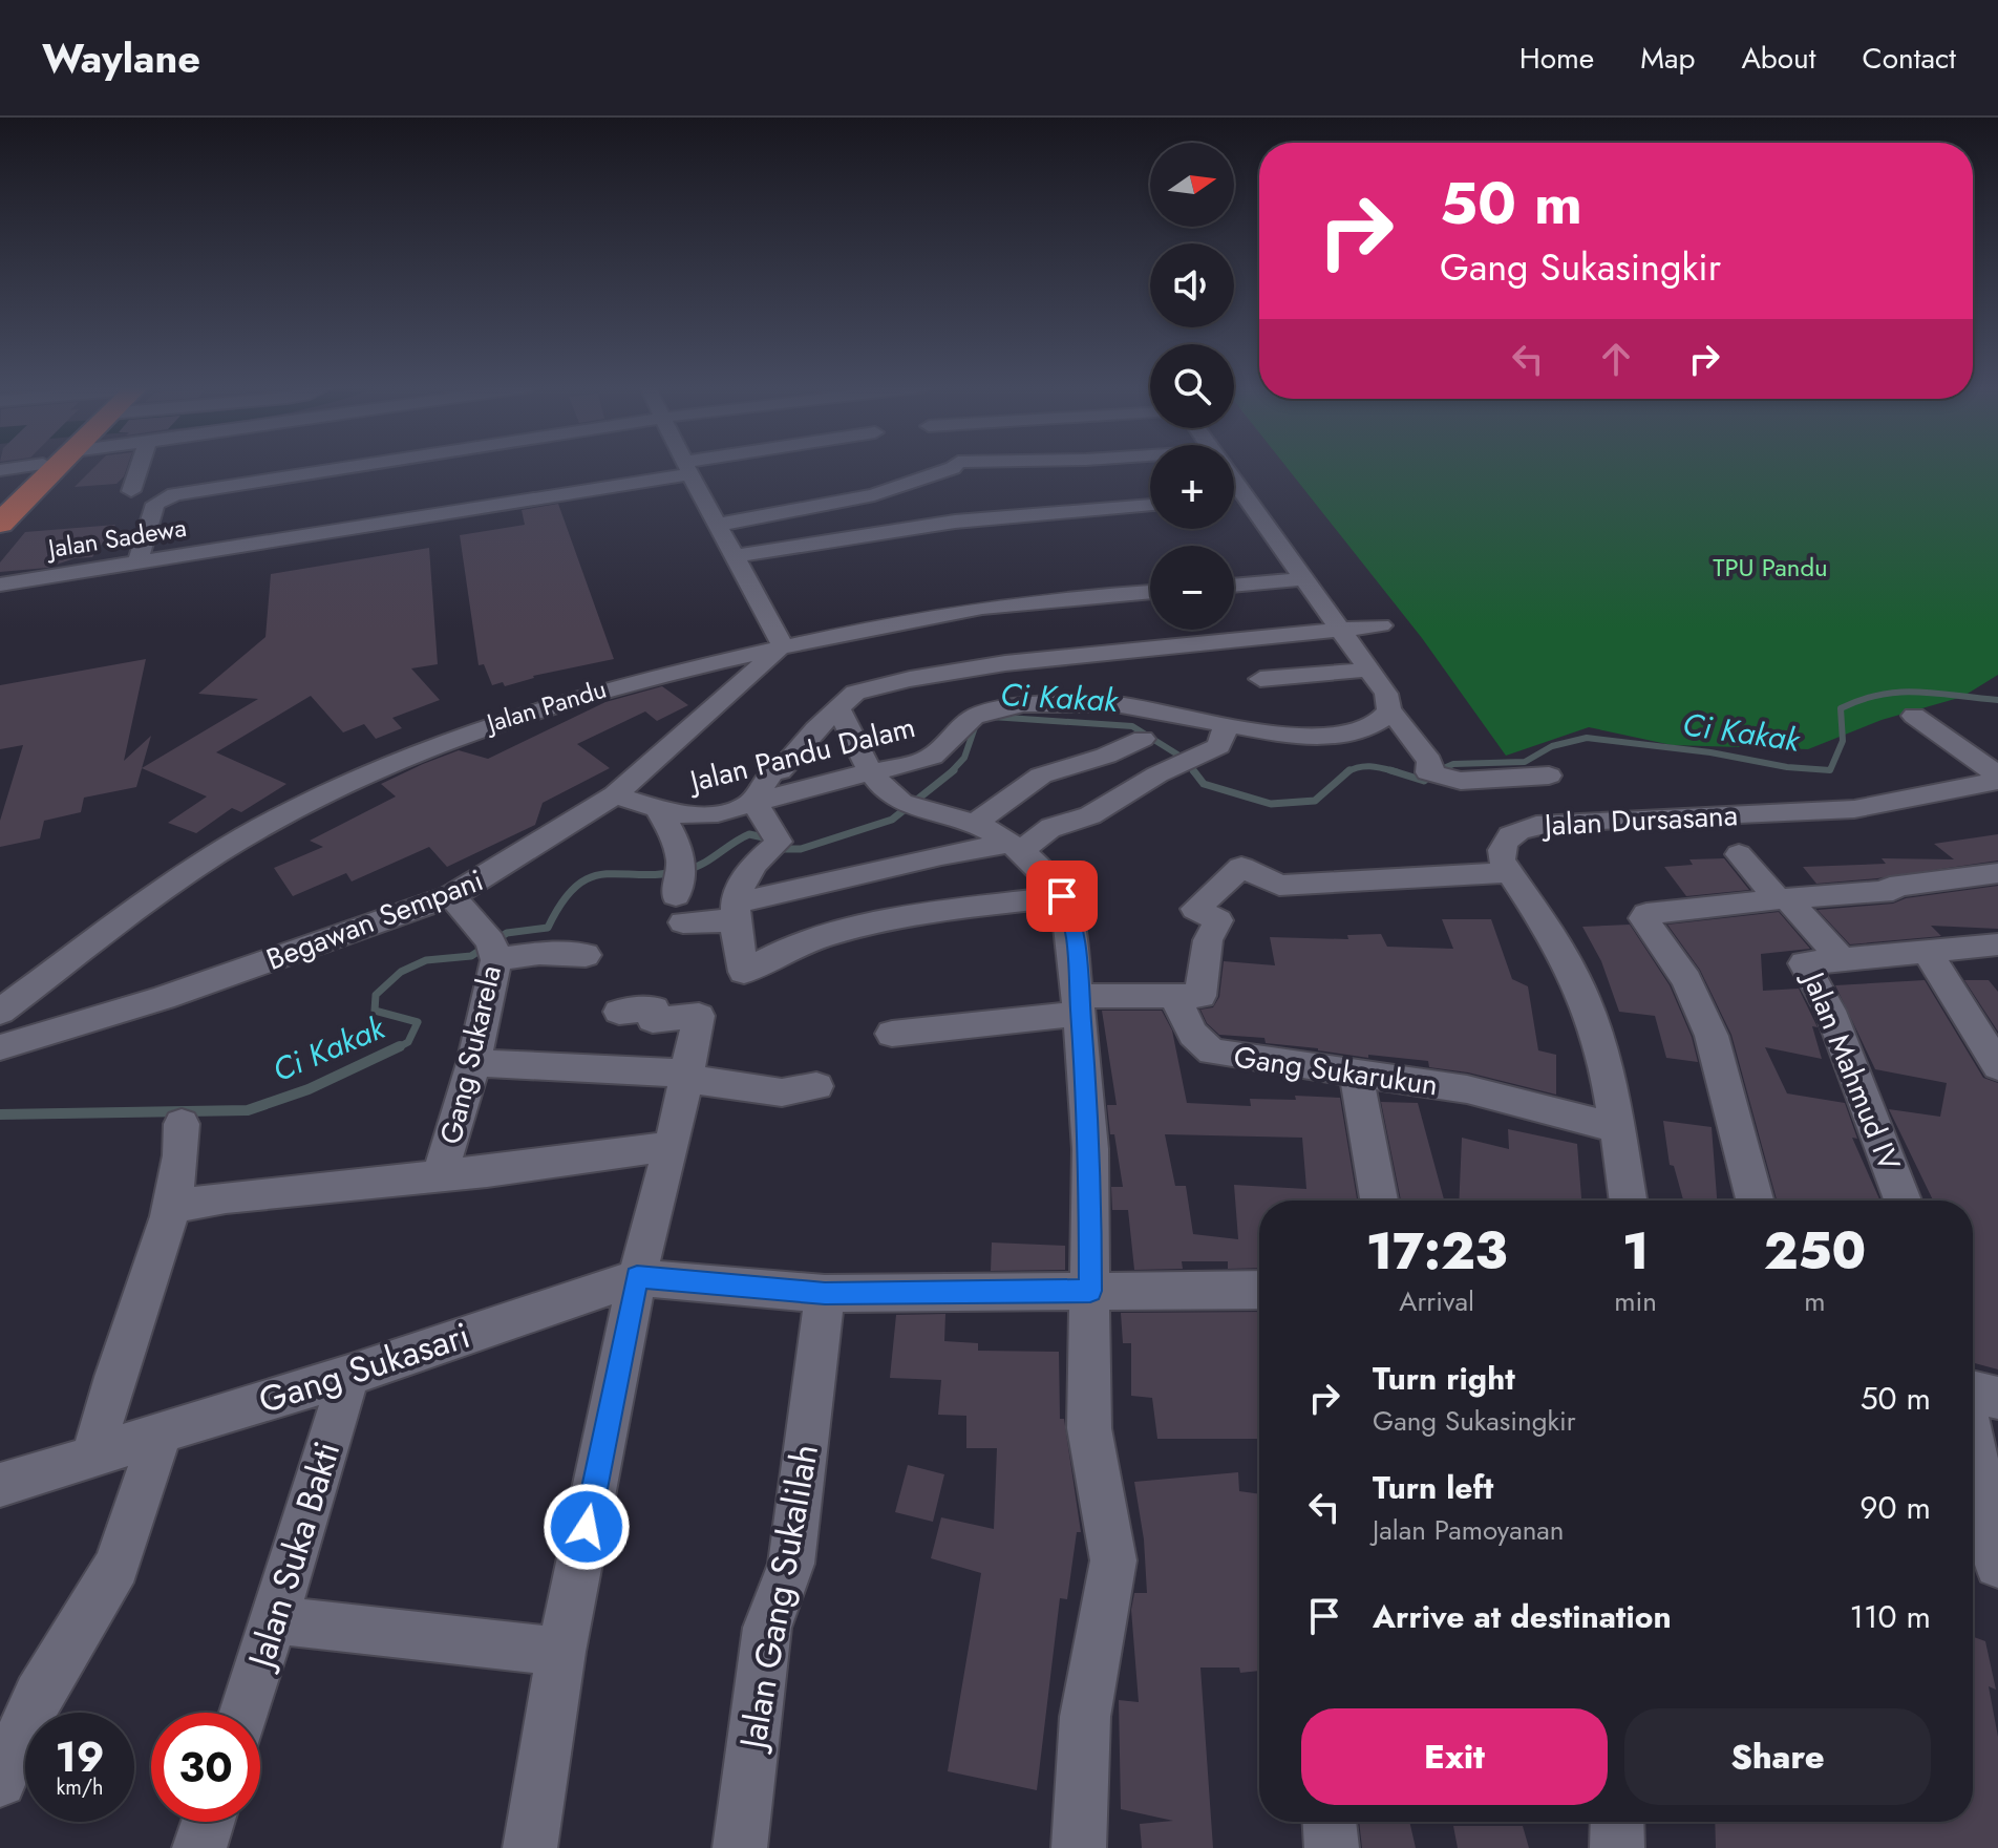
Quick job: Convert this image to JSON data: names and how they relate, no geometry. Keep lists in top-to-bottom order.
{
  "streets": {
    "street": [
      "Jalan Sadewa",
      "Jalan Pandu",
      "Jalan Pandu Dalam",
      "Jalan Dursasana",
      "Begawan Sempani",
      "Gang Sukarela",
      "Gang Sukarukun",
      "Jalan Mahmud IV",
      "Gang Sukasari",
      "Jalan Suka Bakti",
      "Jalan Gang Sukalilah"
    ]
  },
  "crossings": [
    ["Jalan Pandu", "Begawan Sempani"],
    ["Jalan Pandu Dalam", "Begawan Sempani"],
    ["Begawan Sempani", "Gang Sukarela"],
    ["Gang Sukasari", "Jalan Suka Bakti"]
  ],
  "water": ["Ci Kakak"],
  "parks": ["TPU Pandu"],
  "north": "right",
  "page": {
    "header": "Waylane",
    "nav": [
      "Home",
      "Map",
      "About",
      "Contact"
    ],
    "map_buttons": ["+", "−"],
    "turn": ["50 m", "Gang Sukasingkir"],
    "eta": [
      "17:23",
      "Arrival",
      "1",
      "min",
      "250",
      "m"
    ],
    "list": [
      {
        "name": "Turn right",
        "note": "Gang Sukasingkir",
        "value": "50 m"
      },
      {
        "name": "Turn left",
        "note": "Jalan Pamoyanan",
        "value": "90 m"
      },
      {
        "name": "Arrive at destination",
        "value": "110 m"
      }
    ],
    "buttons": ["Exit", "Share"],
    "speed": "19 km/h",
    "limit": "30"
  }
}
